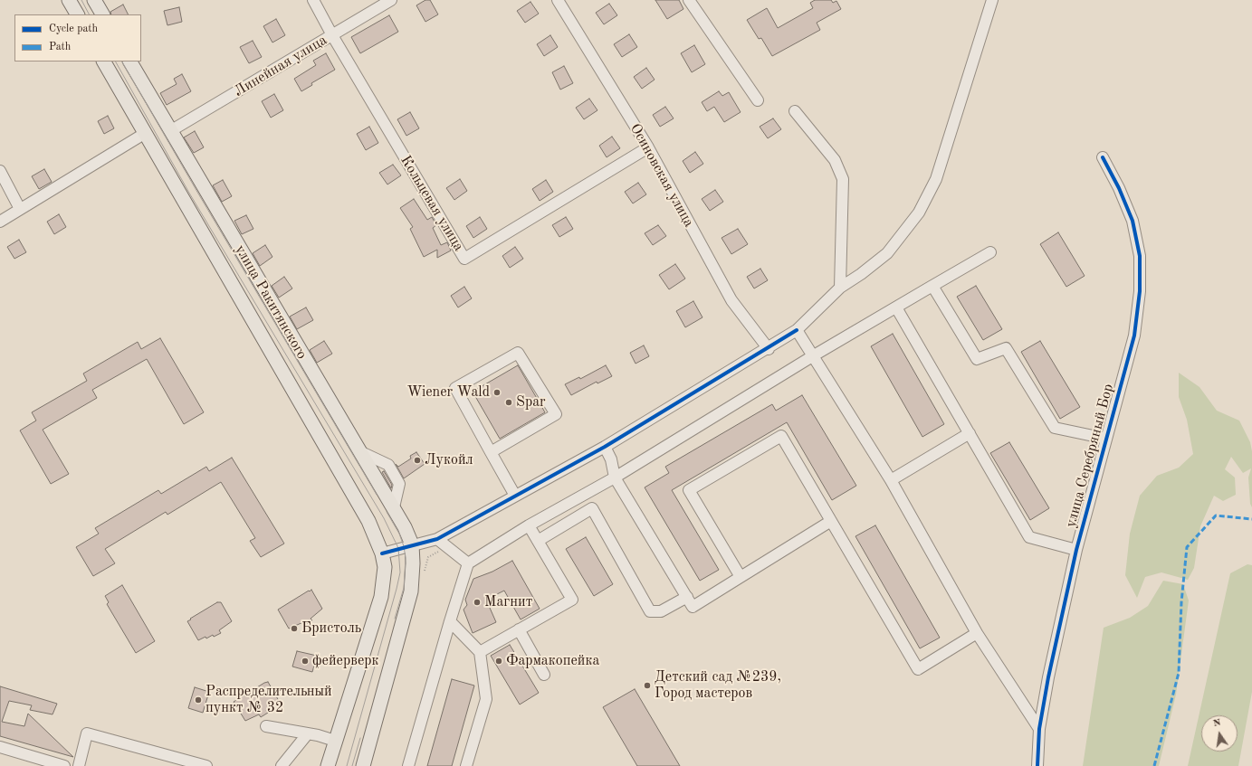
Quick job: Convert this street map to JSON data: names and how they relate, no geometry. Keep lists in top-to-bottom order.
{
  "streets": {
    "main road": ["улица Ракитянского"],
    "street": [
      "Линейная улица",
      "Осиновская улица",
      "Кольцевая улица",
      "улица Серебряный Бор"
    ]
  },
  "crossings": [
    ["Линейная улица", "Кольцевая улица"],
    ["Линейная улица", "улица Ракитянского"],
    ["Осиновская улица", "Кольцевая улица"]
  ],
  "places": [
    "Wiener Wald",
    "Spar",
    "Лукойл",
    "Магнит",
    "Бристоль",
    "фейерверк",
    "Фармакопейка",
    "Детский сад №239, Город мастеров",
    "Распределительный пункт № 32"
  ],
  "legend": ["Cycle path", "Path"],
  "north": "top"
}
